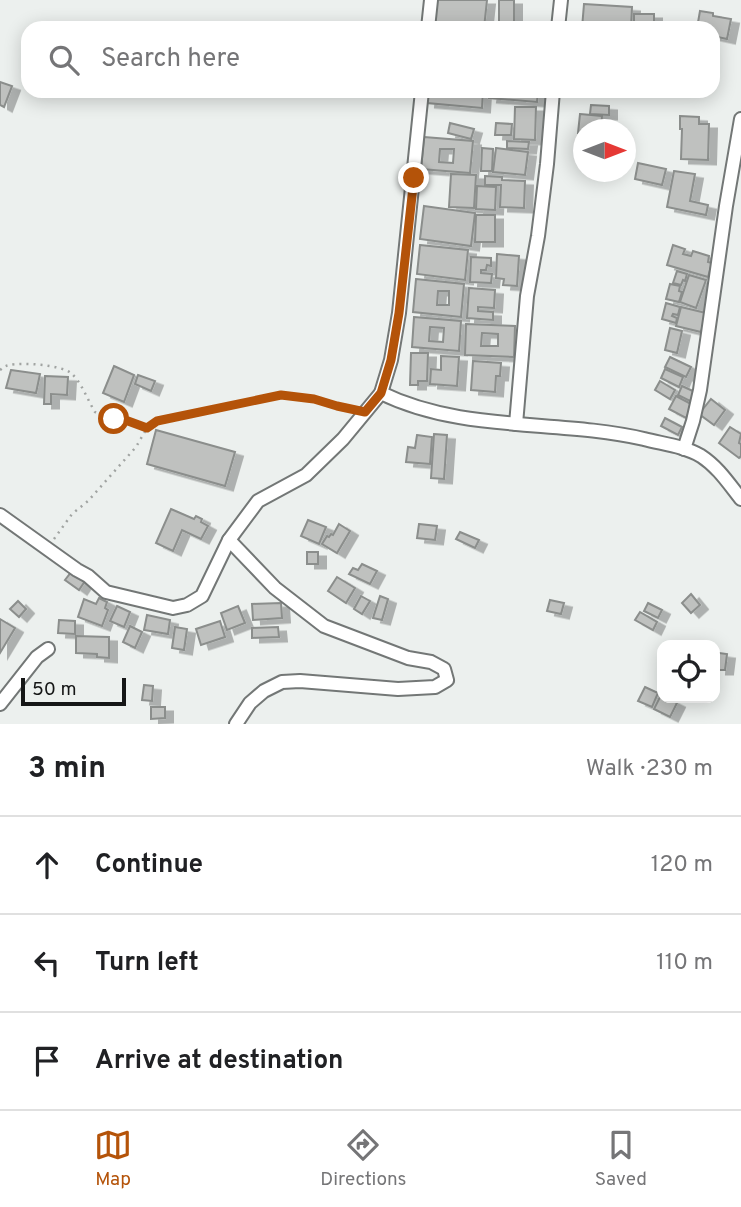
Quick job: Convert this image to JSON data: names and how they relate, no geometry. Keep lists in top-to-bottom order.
{
  "scale_bar": "50 m",
  "north": "right",
  "page": {
    "search": "Search here",
    "scale": "50 m",
    "heading": ["3 min", "Walk · 230 m"],
    "list": [
      ["Continue", "120 m"],
      ["Turn left", "110 m"],
      "Arrive at destination"
    ],
    "nav": ["Map", "Directions", "Saved"]
  }
}
